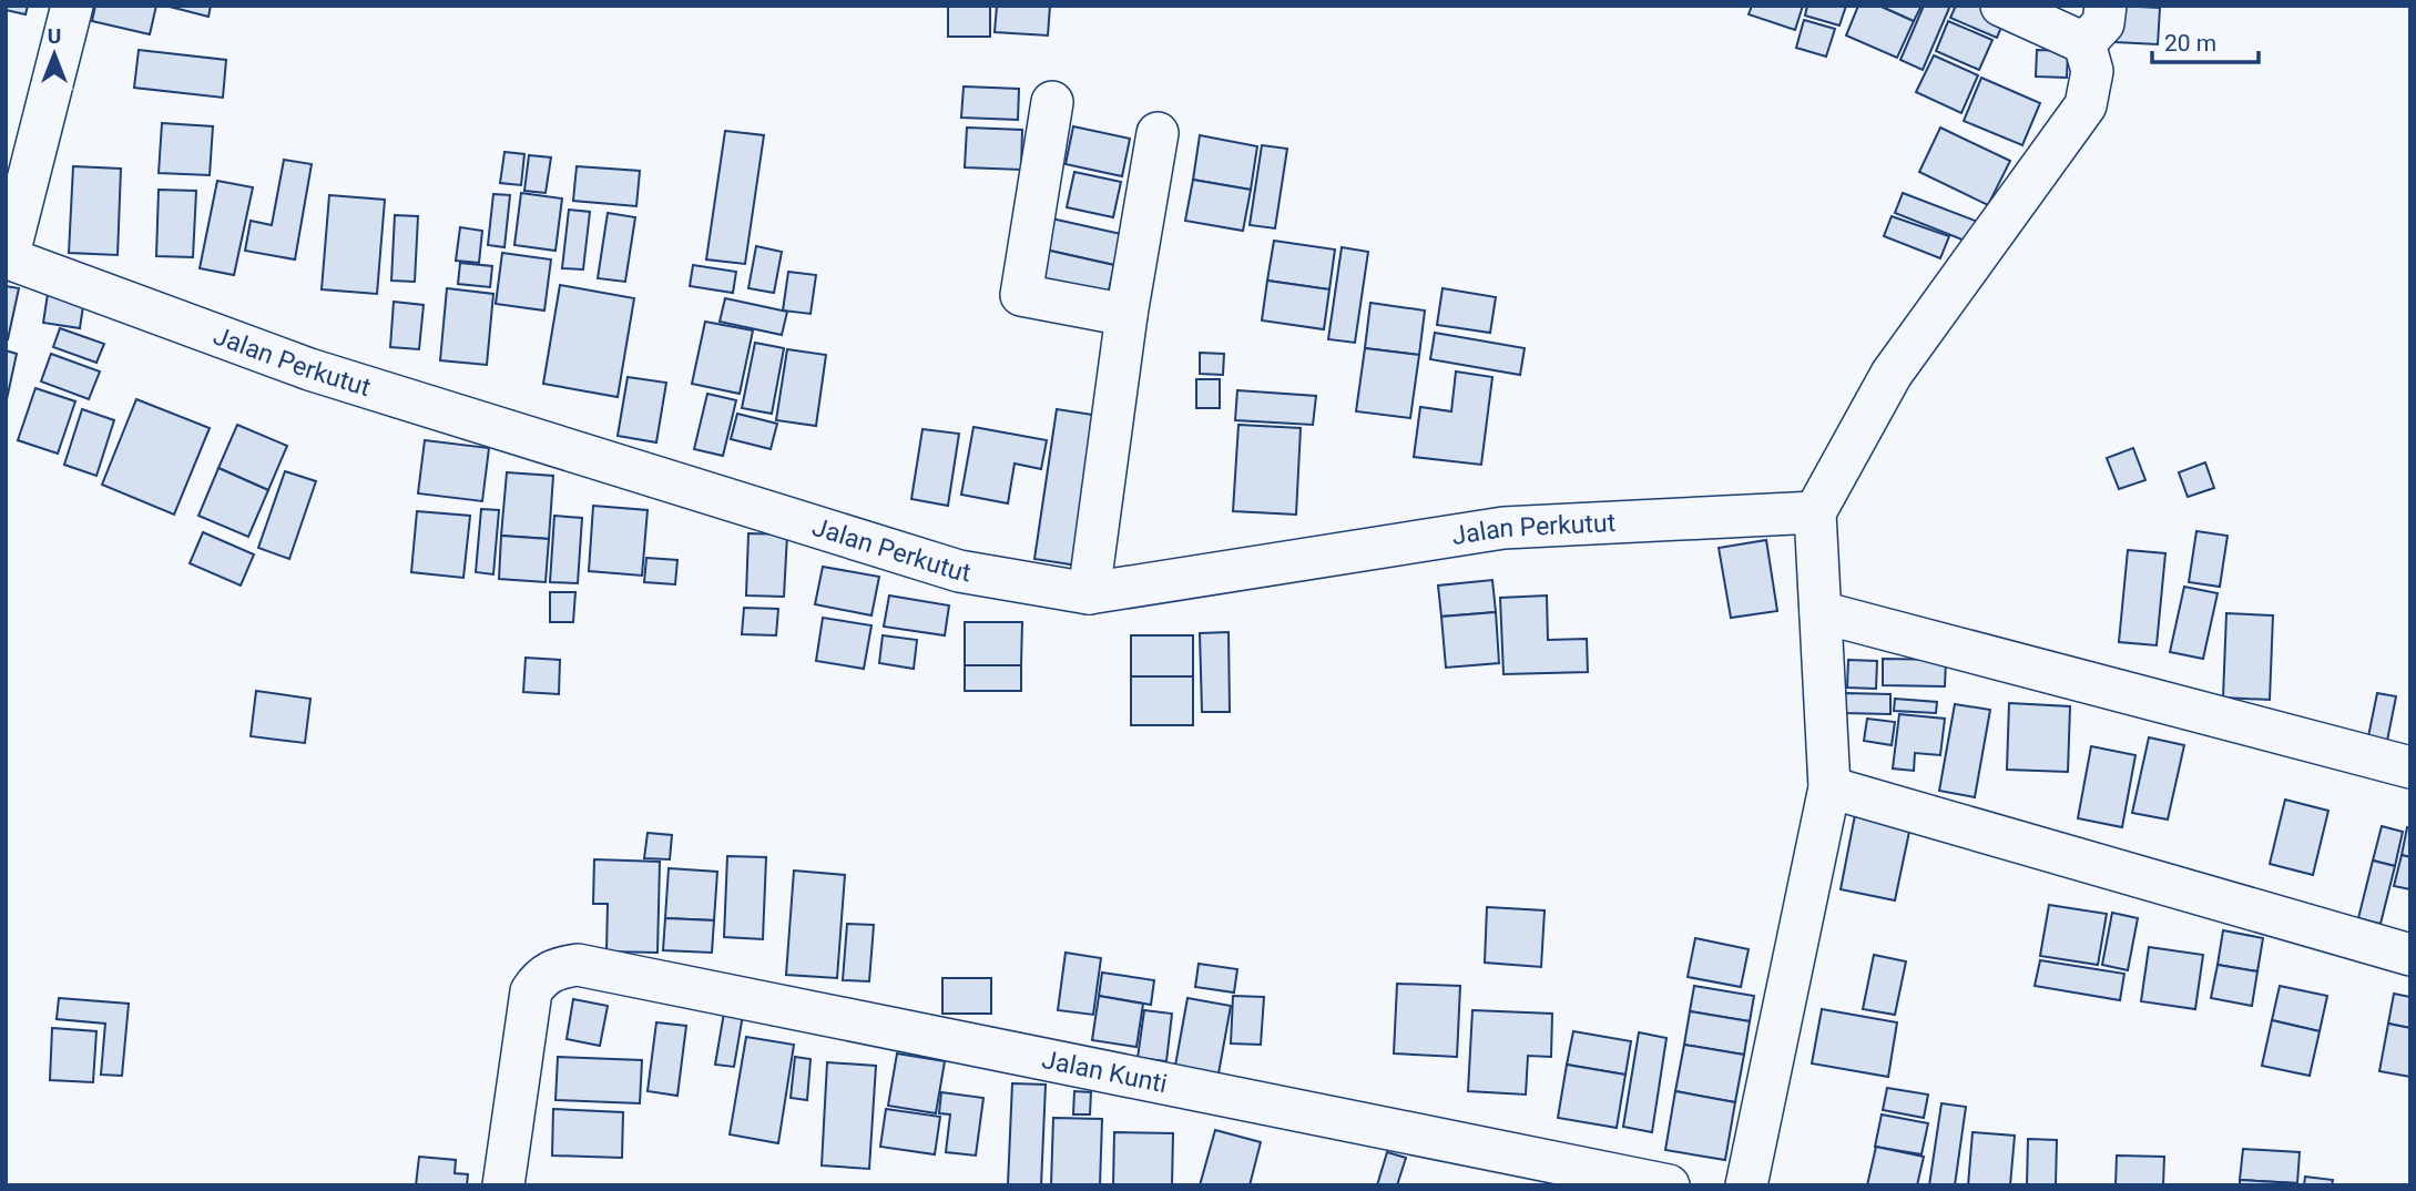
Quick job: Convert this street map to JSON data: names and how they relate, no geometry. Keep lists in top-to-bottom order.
{
  "streets": {
    "street": ["Jalan Perkutut", "Jalan Kunti"]
  },
  "scale_bar": "20 m",
  "north": "top"
}
